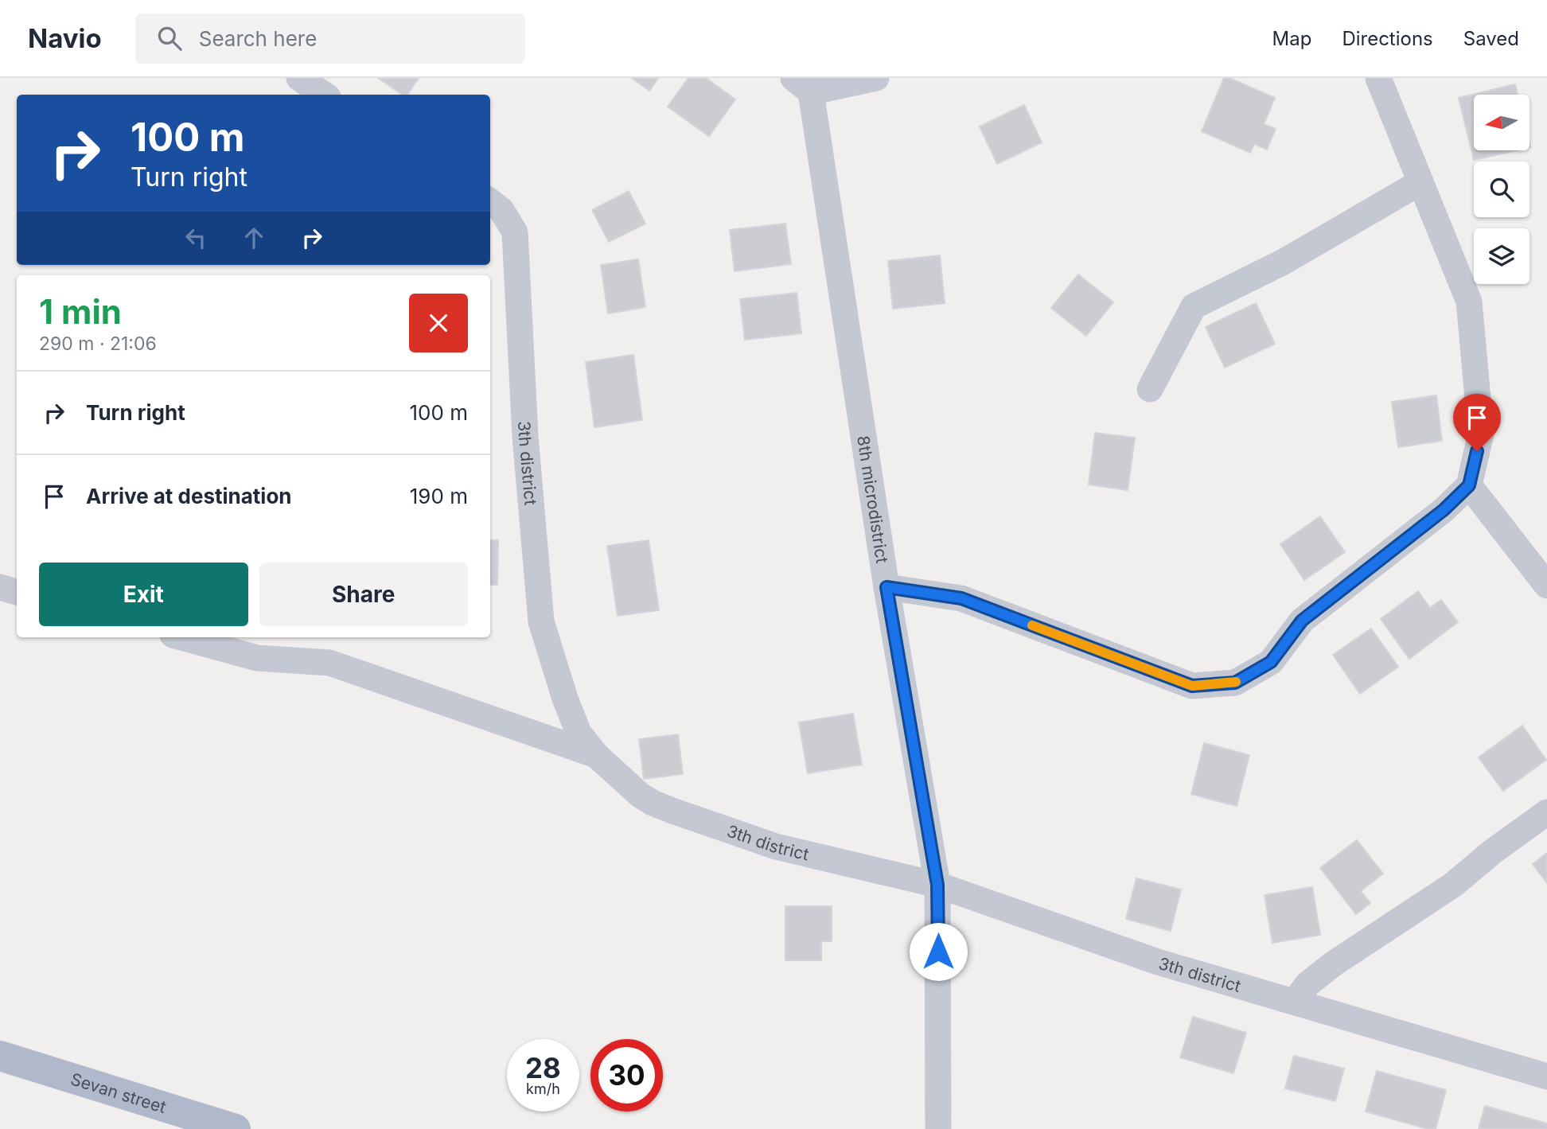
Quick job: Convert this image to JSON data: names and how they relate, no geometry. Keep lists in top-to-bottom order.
{
  "streets": {
    "main road": ["Sevan street"],
    "street": ["3th district", "8th microdistrict"]
  },
  "crossings": [
    ["3th district", "8th microdistrict"]
  ],
  "north": "left",
  "page": {
    "header": "Navio",
    "search": "Search here",
    "nav": ["Map", "Directions", "Saved"],
    "turn": ["100 m", "Turn right"],
    "heading": ["1 min", "290 m · 21:06"],
    "list": [
      {
        "name": "Turn right",
        "value": "100 m"
      },
      {
        "name": "Arrive at destination",
        "value": "190 m"
      }
    ],
    "buttons": ["Exit", "Share"],
    "speed": "28 km/h",
    "limit": "30"
  }
}
